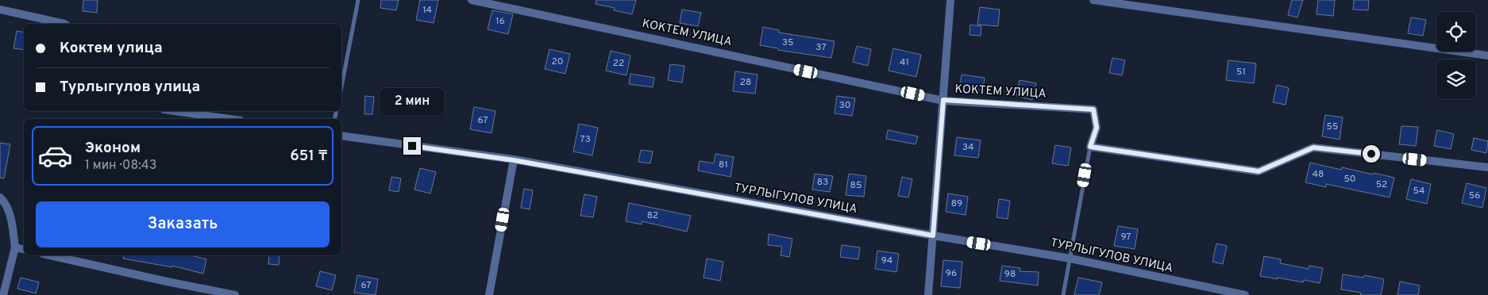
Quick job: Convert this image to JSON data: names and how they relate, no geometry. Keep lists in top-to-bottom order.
{
  "streets": {
    "street": ["КОКТЕМ УЛИЦА", "ТУРЛЫГУЛОВ УЛИЦА"]
  },
  "house_numbers": [
    "14",
    "16",
    "35",
    "37",
    "20",
    "41",
    "22",
    "51",
    "28",
    "30",
    "67",
    "55",
    "73",
    "34",
    "81",
    "48",
    "50",
    "83",
    "52",
    "85",
    "54",
    "56",
    "89",
    "82",
    "97",
    "94",
    "96",
    "98",
    "67"
  ],
  "page": {
    "banner": ["Коктем улица", "Турлыгулов улица"],
    "bubble": "2 мин",
    "list": [
      {
        "name": "Эконом",
        "note": "1 мин · 08:43",
        "value": "651 ₸"
      }
    ],
    "buttons": "Заказать"
  }
}
